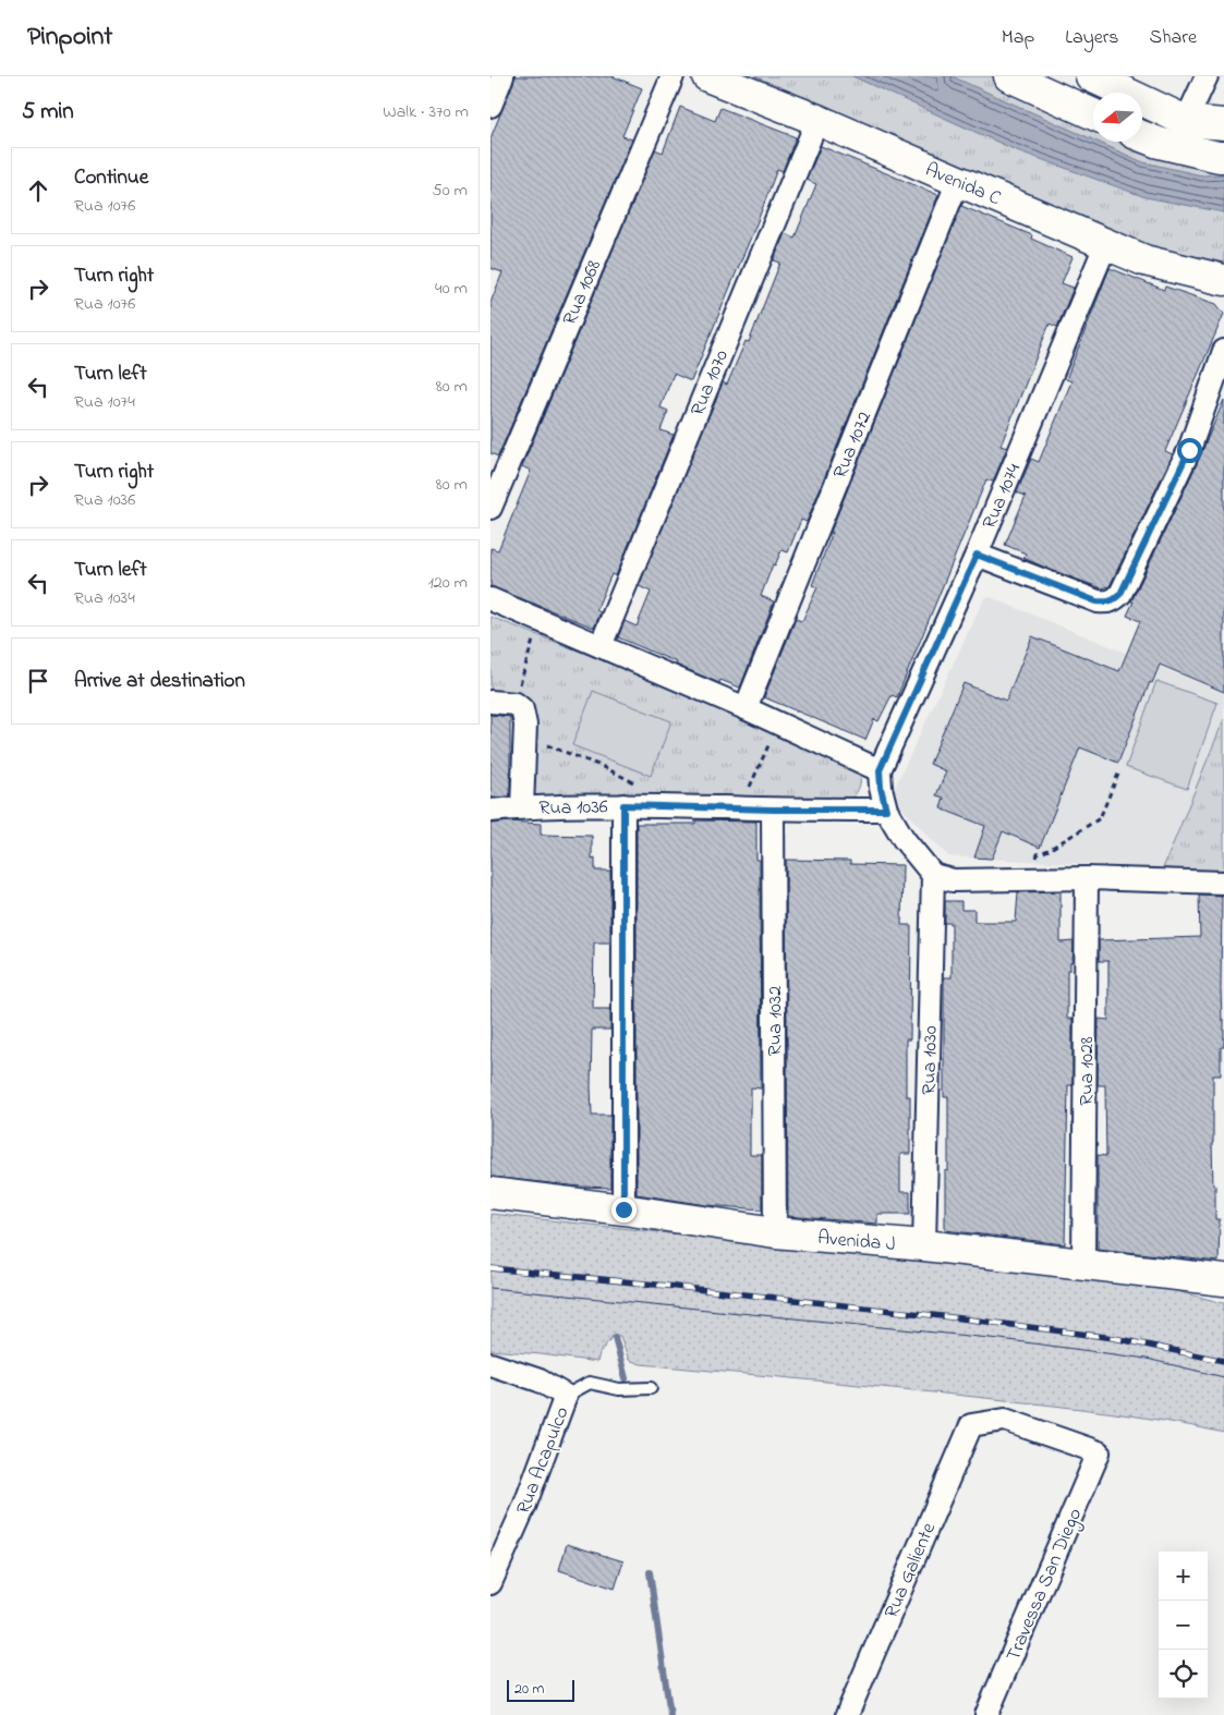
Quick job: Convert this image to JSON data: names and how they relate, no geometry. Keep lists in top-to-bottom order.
{
  "streets": {
    "street": [
      "Avenida C",
      "Rua 1068",
      "Rua 1070",
      "Rua 1072",
      "Rua 1074",
      "Rua 1036",
      "Rua 1032",
      "Rua 1030",
      "Rua 1028",
      "Avenida J",
      "Rua Acapulco",
      "Rua Galiente",
      "Travessa San Diego"
    ]
  },
  "crossings": [
    ["Avenida C", "Rua 1070"],
    ["Avenida C", "Rua 1072"],
    ["Avenida C", "Rua 1074"],
    ["Rua 1036", "Rua 1032"],
    ["Rua 1032", "Avenida J"],
    ["Rua 1030", "Avenida J"],
    ["Rua 1028", "Avenida J"],
    ["Rua Galiente", "Travessa San Diego"]
  ],
  "scale_bar": "20 m",
  "north": "left",
  "page": {
    "header": "Pinpoint",
    "nav": ["Map", "Layers", "Share"],
    "heading": ["5 min", "Walk · 370 m"],
    "list": [
      ["Continue", "Rua 1076", "50 m"],
      ["Turn right", "Rua 1076", "40 m"],
      ["Turn left", "Rua 1074", "80 m"],
      ["Turn right", "Rua 1036", "80 m"],
      ["Turn left", "Rua 1034", "120 m"],
      "Arrive at destination"
    ],
    "map_buttons": ["+", "−"],
    "scale": "20 m"
  }
}
